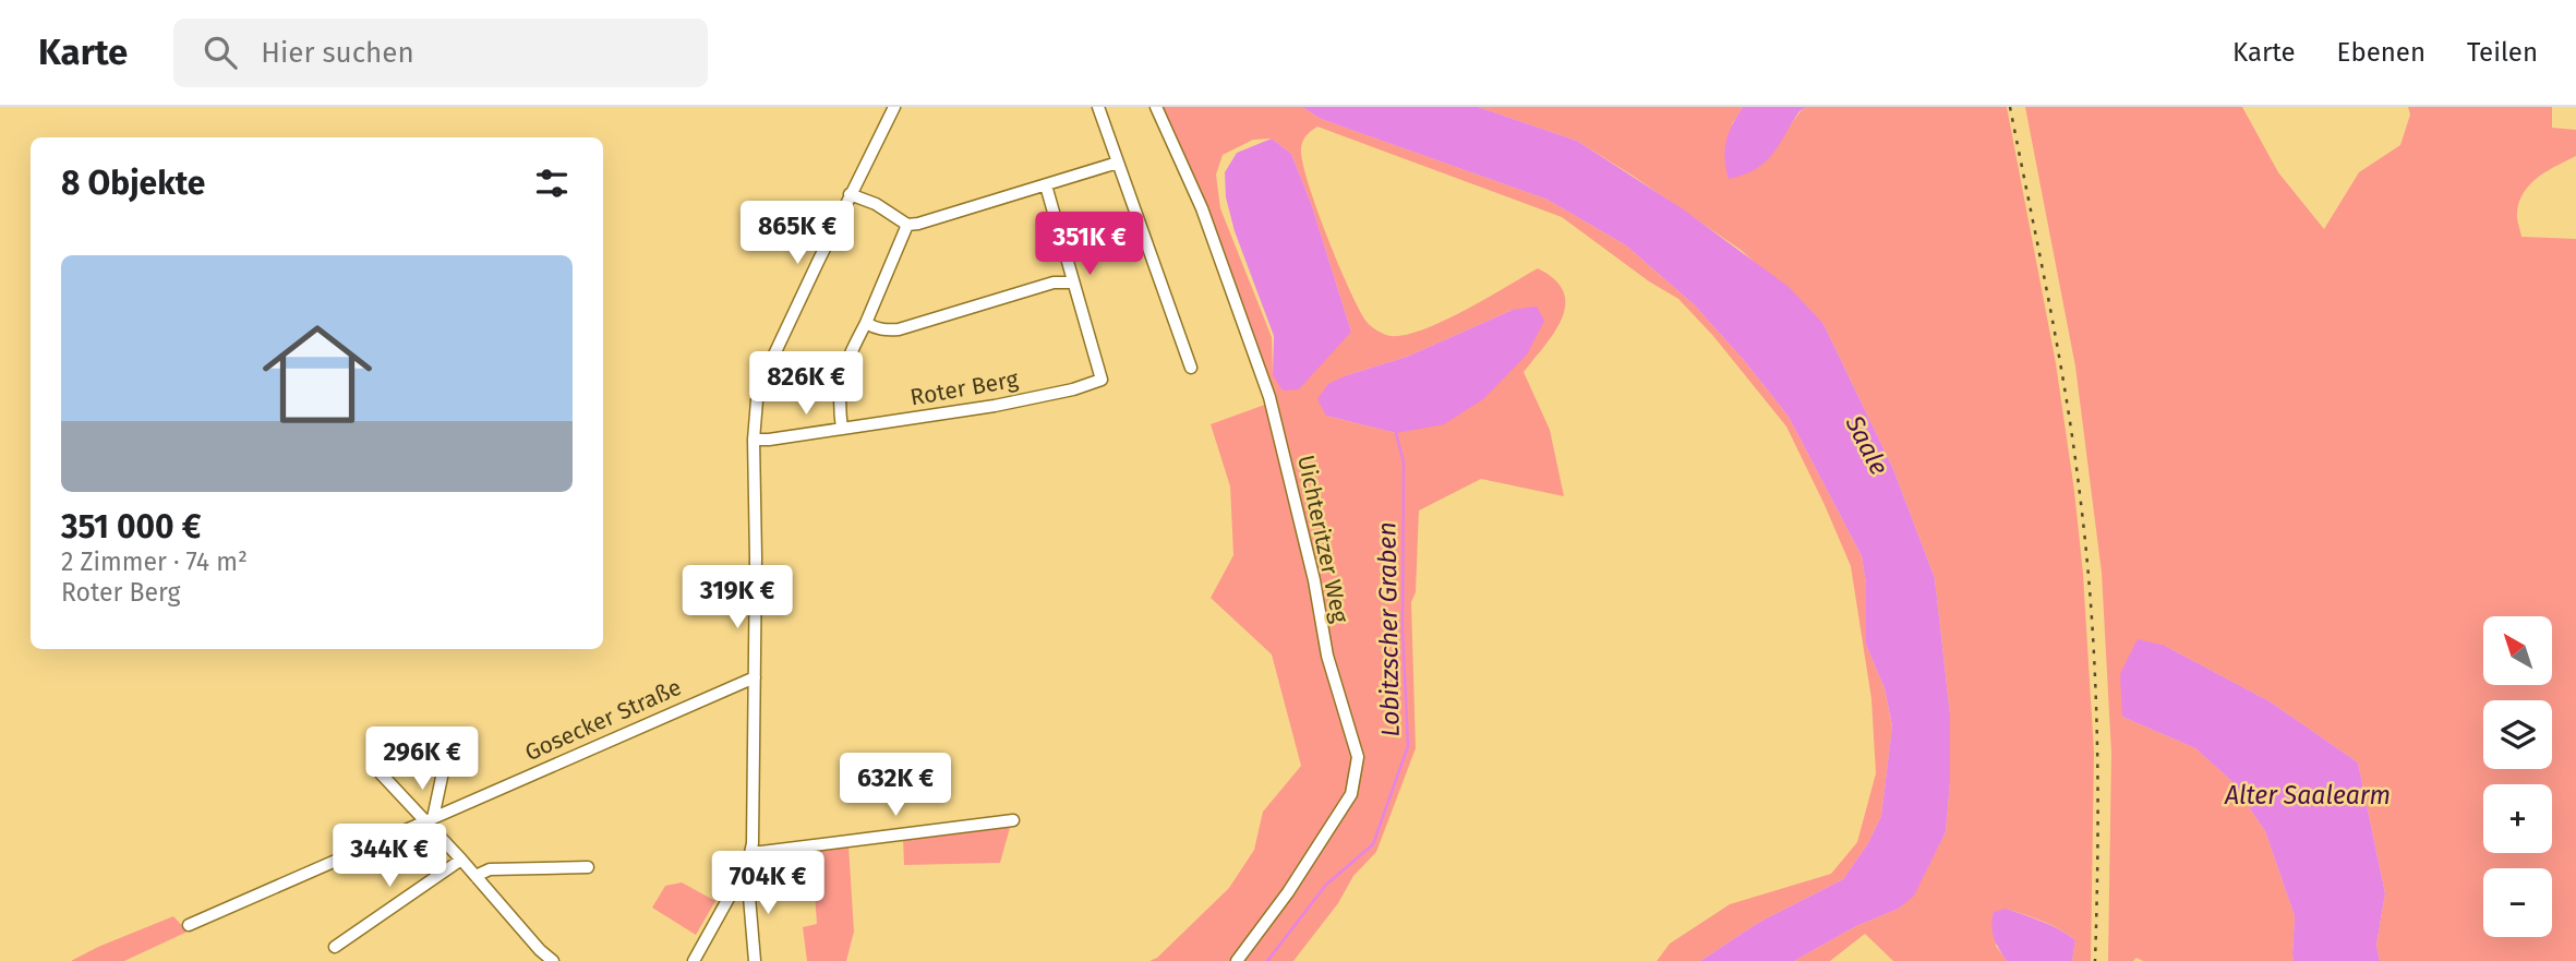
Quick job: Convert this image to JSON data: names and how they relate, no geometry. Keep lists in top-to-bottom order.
{
  "streets": {
    "street": ["Roter Berg", "Uichteritzer Weg", "Gosecker Straße"]
  },
  "water": ["Saale", "Lobitzscher Graben", "Alter Saalearm"],
  "north": "top left",
  "page": {
    "header": "Karte",
    "search": "Hier suchen",
    "nav": ["Karte", "Ebenen", "Teilen"],
    "heading": "8 Objekte",
    "price": [
      "865K €",
      "351K €",
      "826K €",
      "319K €",
      "296K €",
      "632K €",
      "344K €",
      "704K €"
    ],
    "list": [
      {
        "name": "351 000 €",
        "note": "2 Zimmer · 74 m² · Roter Berg"
      }
    ],
    "map_buttons": ["+", "−"]
  }
}
